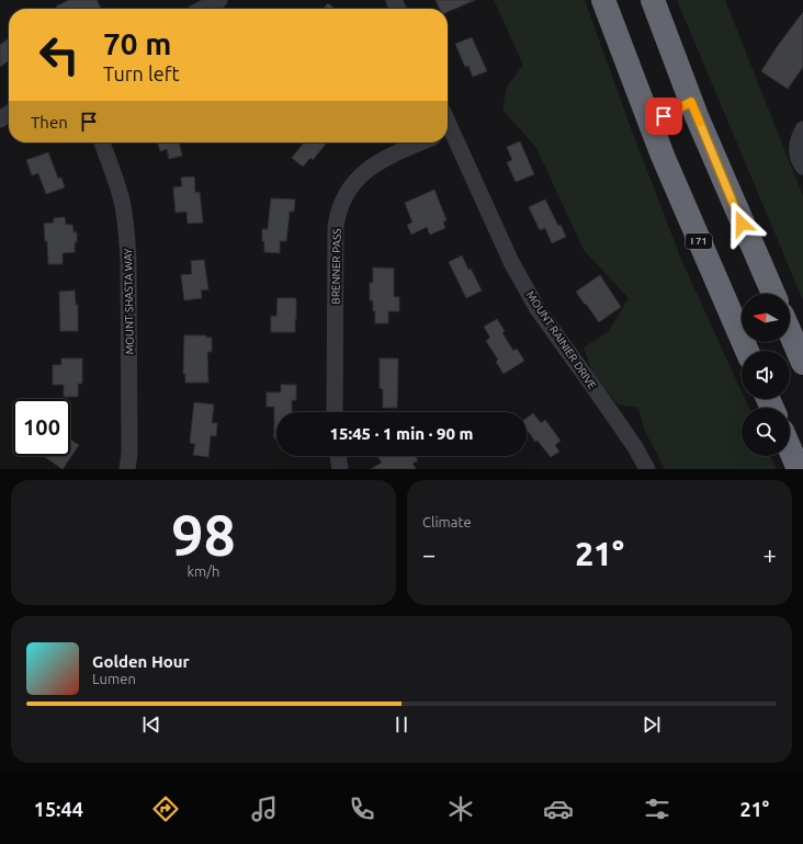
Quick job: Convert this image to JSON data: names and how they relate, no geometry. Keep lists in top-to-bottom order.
{
  "streets": {
    "highway": ["I 71"],
    "street": ["BRENNER PASS", "MOUNT SHASTA WAY", "MOUNT RAINIER DRIVE"]
  },
  "north": "left",
  "page": {
    "turn": ["70 m", "Turn left"],
    "then": "Then",
    "limit": "100",
    "trip": "15:45 · 1 min · 90 m",
    "tile": [
      ["98", "km/h"],
      "Climate"
    ],
    "heat": ["−", "21°", "+"],
    "song": ["Golden Hour", "Lumen"],
    "tabs": ["15:44", "21°"]
  }
}
